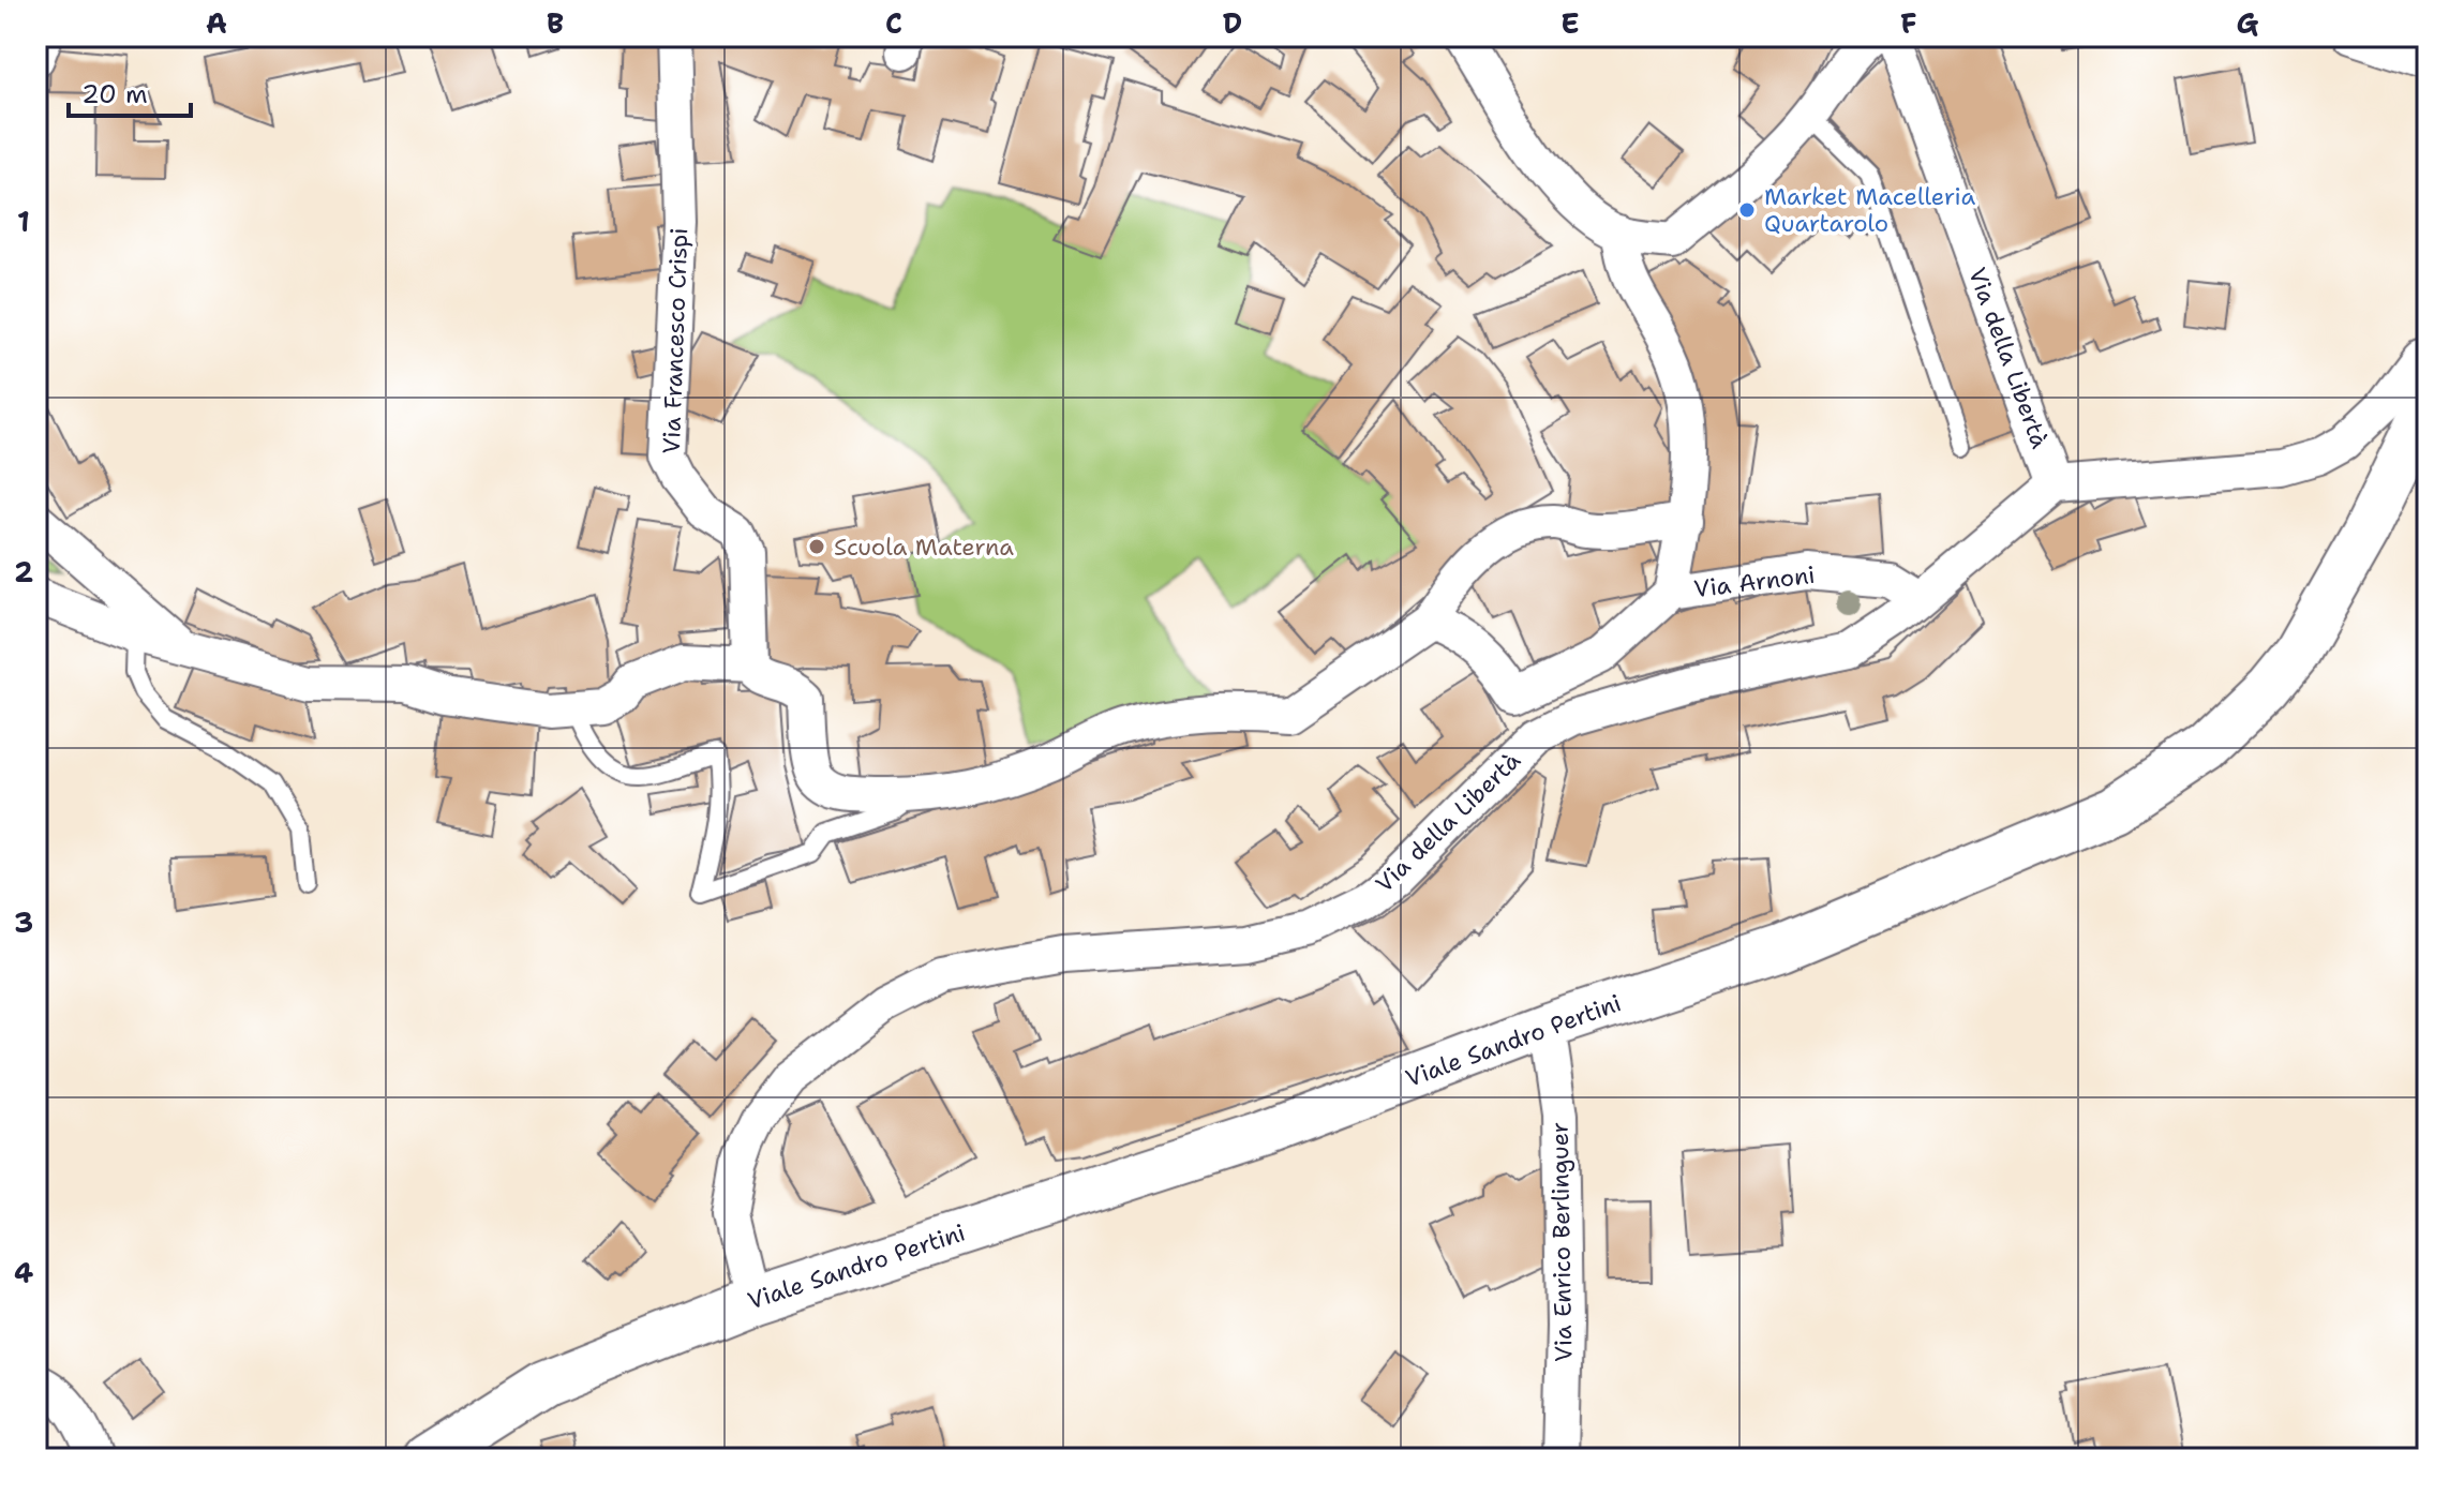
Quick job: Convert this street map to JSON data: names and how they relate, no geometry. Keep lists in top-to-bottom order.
{
  "streets": {
    "street": [
      "Via Francesco Crispi",
      "Via della Libertà",
      "Via Arnoni",
      "Viale Sandro Pertini",
      "Via Enrico Berlinguer"
    ]
  },
  "crossings": [
    ["Via della Libertà", "Via Arnoni"],
    ["Via della Libertà", "Viale Sandro Pertini"],
    ["Viale Sandro Pertini", "Via Enrico Berlinguer"]
  ],
  "places": ["Market Macelleria Quartarolo", "Scuola Materna"],
  "scale_bar": "20 m",
  "grid": {
    "columns": [
      "A",
      "B",
      "C",
      "D",
      "E",
      "F",
      "G"
    ],
    "rows": [
      "1",
      "2",
      "3",
      "4"
    ]
  }
}
